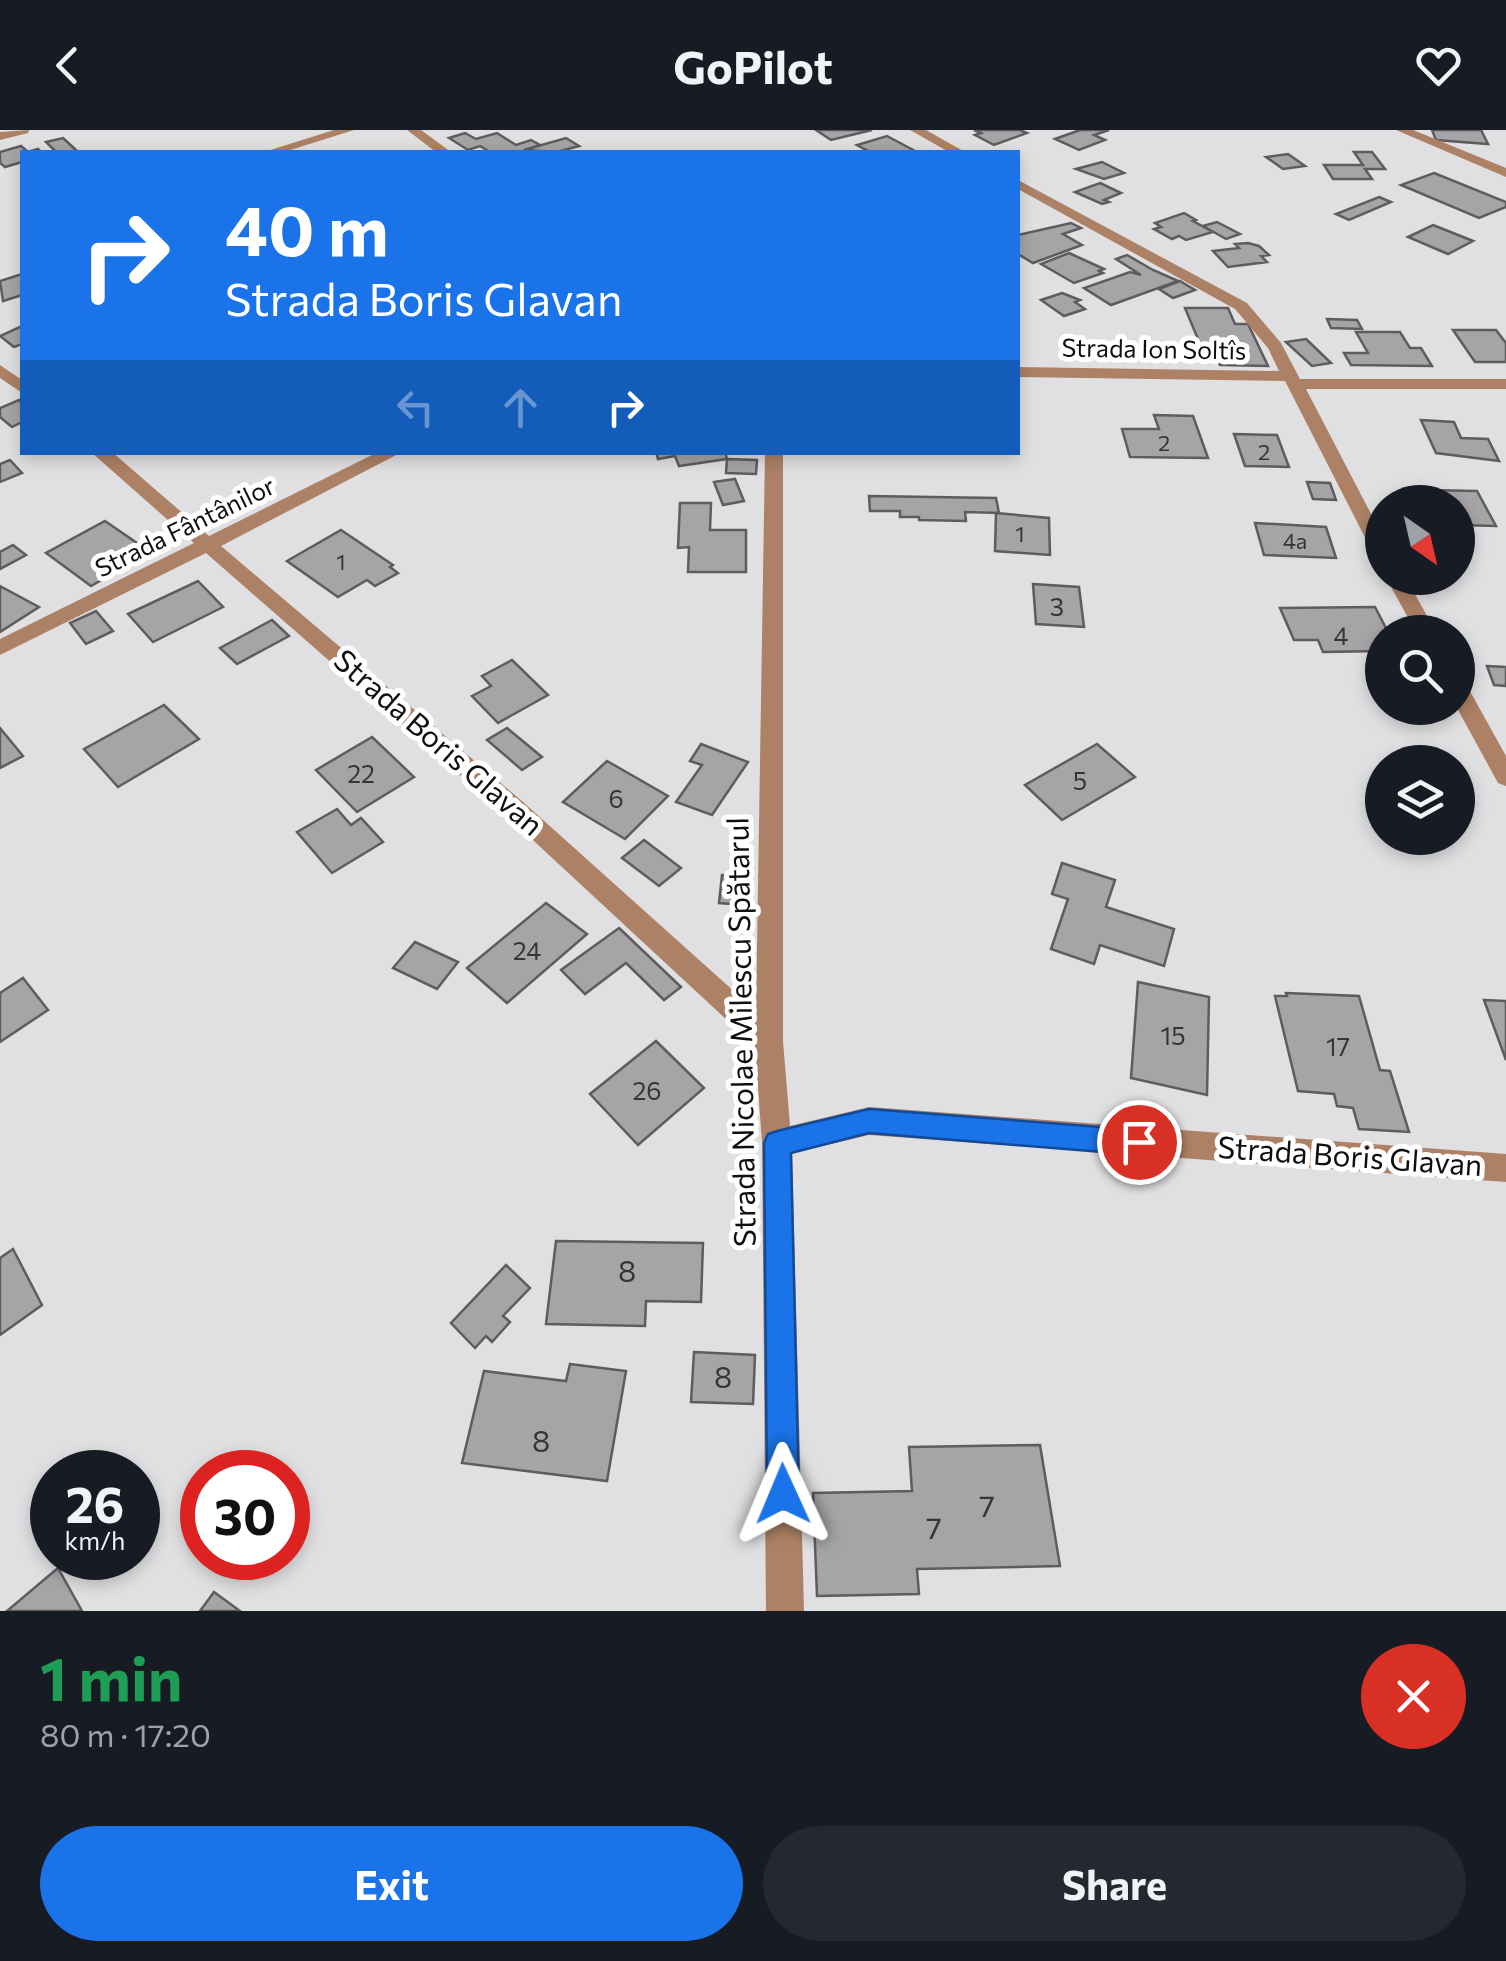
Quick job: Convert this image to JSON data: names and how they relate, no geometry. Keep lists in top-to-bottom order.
{
  "streets": {
    "street": [
      "Strada Ion Soltîs",
      "Strada Fântânilor",
      "Strada Boris Glavan",
      "Strada Nicolae Milescu Spătarul"
    ]
  },
  "crossings": [
    ["Strada Fântânilor", "Strada Boris Glavan"],
    ["Strada Boris Glavan", "Strada Nicolae Milescu Spătarul"]
  ],
  "house_numbers": [
    "2",
    "2",
    "1",
    "4a",
    "1",
    "3",
    "4",
    "22",
    "5",
    "6",
    "24",
    "15",
    "17",
    "26",
    "8",
    "8",
    "8",
    "7",
    "7"
  ],
  "north": "bottom right",
  "page": {
    "header": "GoPilot",
    "turn": ["40 m", "Strada Boris Glavan"],
    "speed": "26 km/h",
    "limit": "30",
    "heading": ["1 min", "80 m · 17:20"],
    "buttons": ["Exit", "Share"]
  }
}
